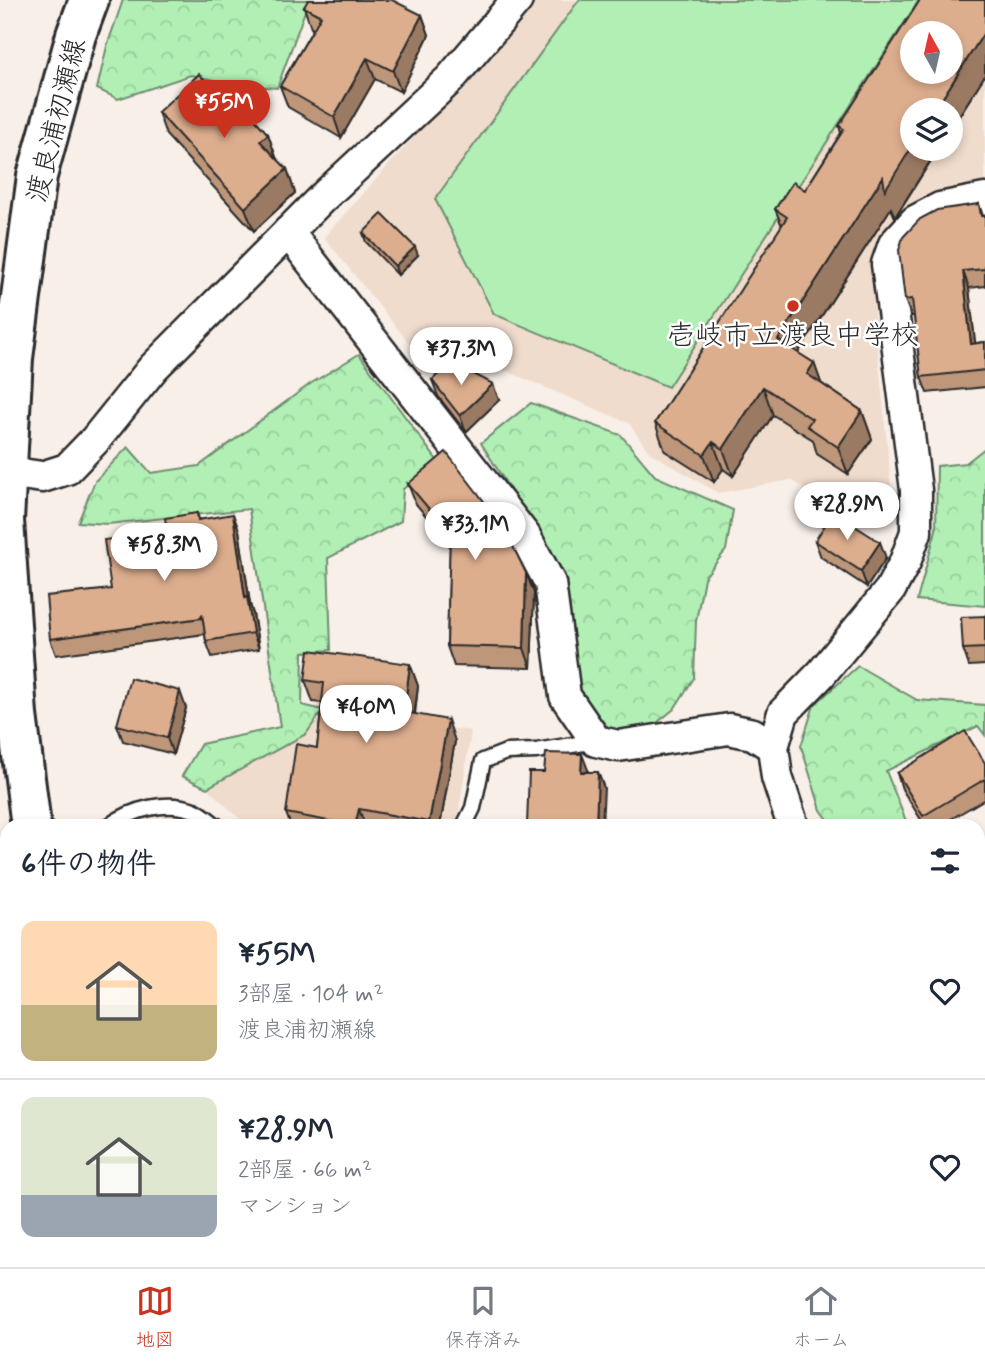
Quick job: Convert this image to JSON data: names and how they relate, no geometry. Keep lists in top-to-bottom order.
{
  "streets": {
    "main road": ["渡良浦初瀬線"]
  },
  "places": ["壱岐市立渡良中学校"],
  "north": "top",
  "page": {
    "price": [
      "¥55M",
      "¥37.3M",
      "¥28.9M",
      "¥33.1M",
      "¥58.3M",
      "¥40M"
    ],
    "heading": "6件の物件",
    "list": [
      {
        "name": "¥55M",
        "note": "3部屋 · 104 m² · 渡良浦初瀬線"
      },
      {
        "name": "¥28.9M",
        "note": "2部屋 · 66 m² · マンション"
      }
    ],
    "tabs": ["地図", "保存済み", "ホーム"]
  }
}
